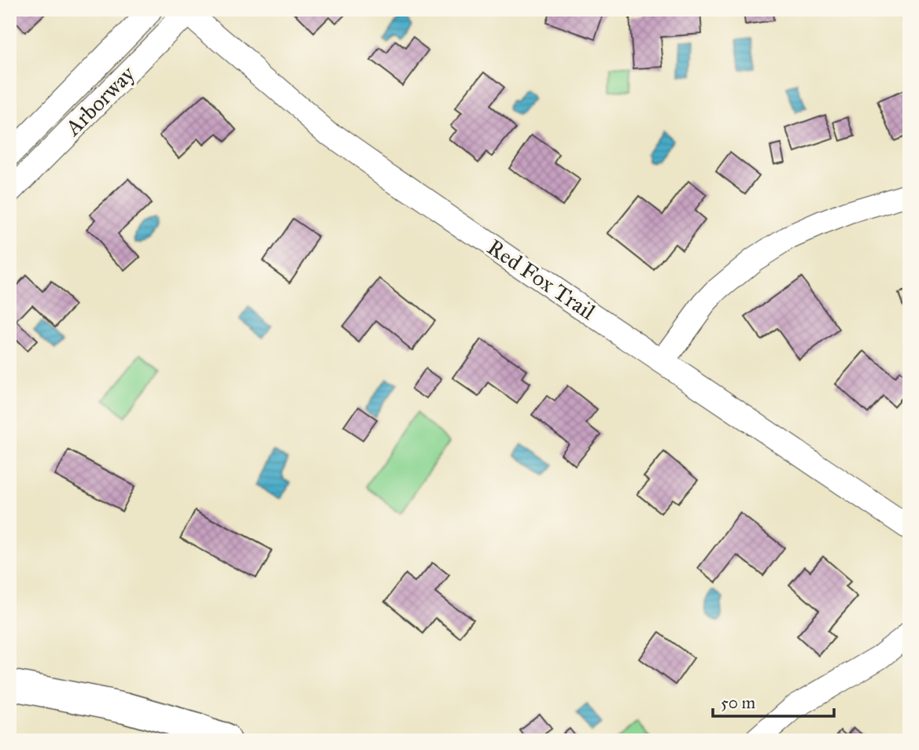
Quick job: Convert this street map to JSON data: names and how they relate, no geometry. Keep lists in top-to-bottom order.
{
  "streets": {
    "street": ["Arborway", "Red Fox Trail"]
  },
  "crossings": [
    ["Arborway", "Red Fox Trail"]
  ],
  "scale_bar": "50 m"
}
